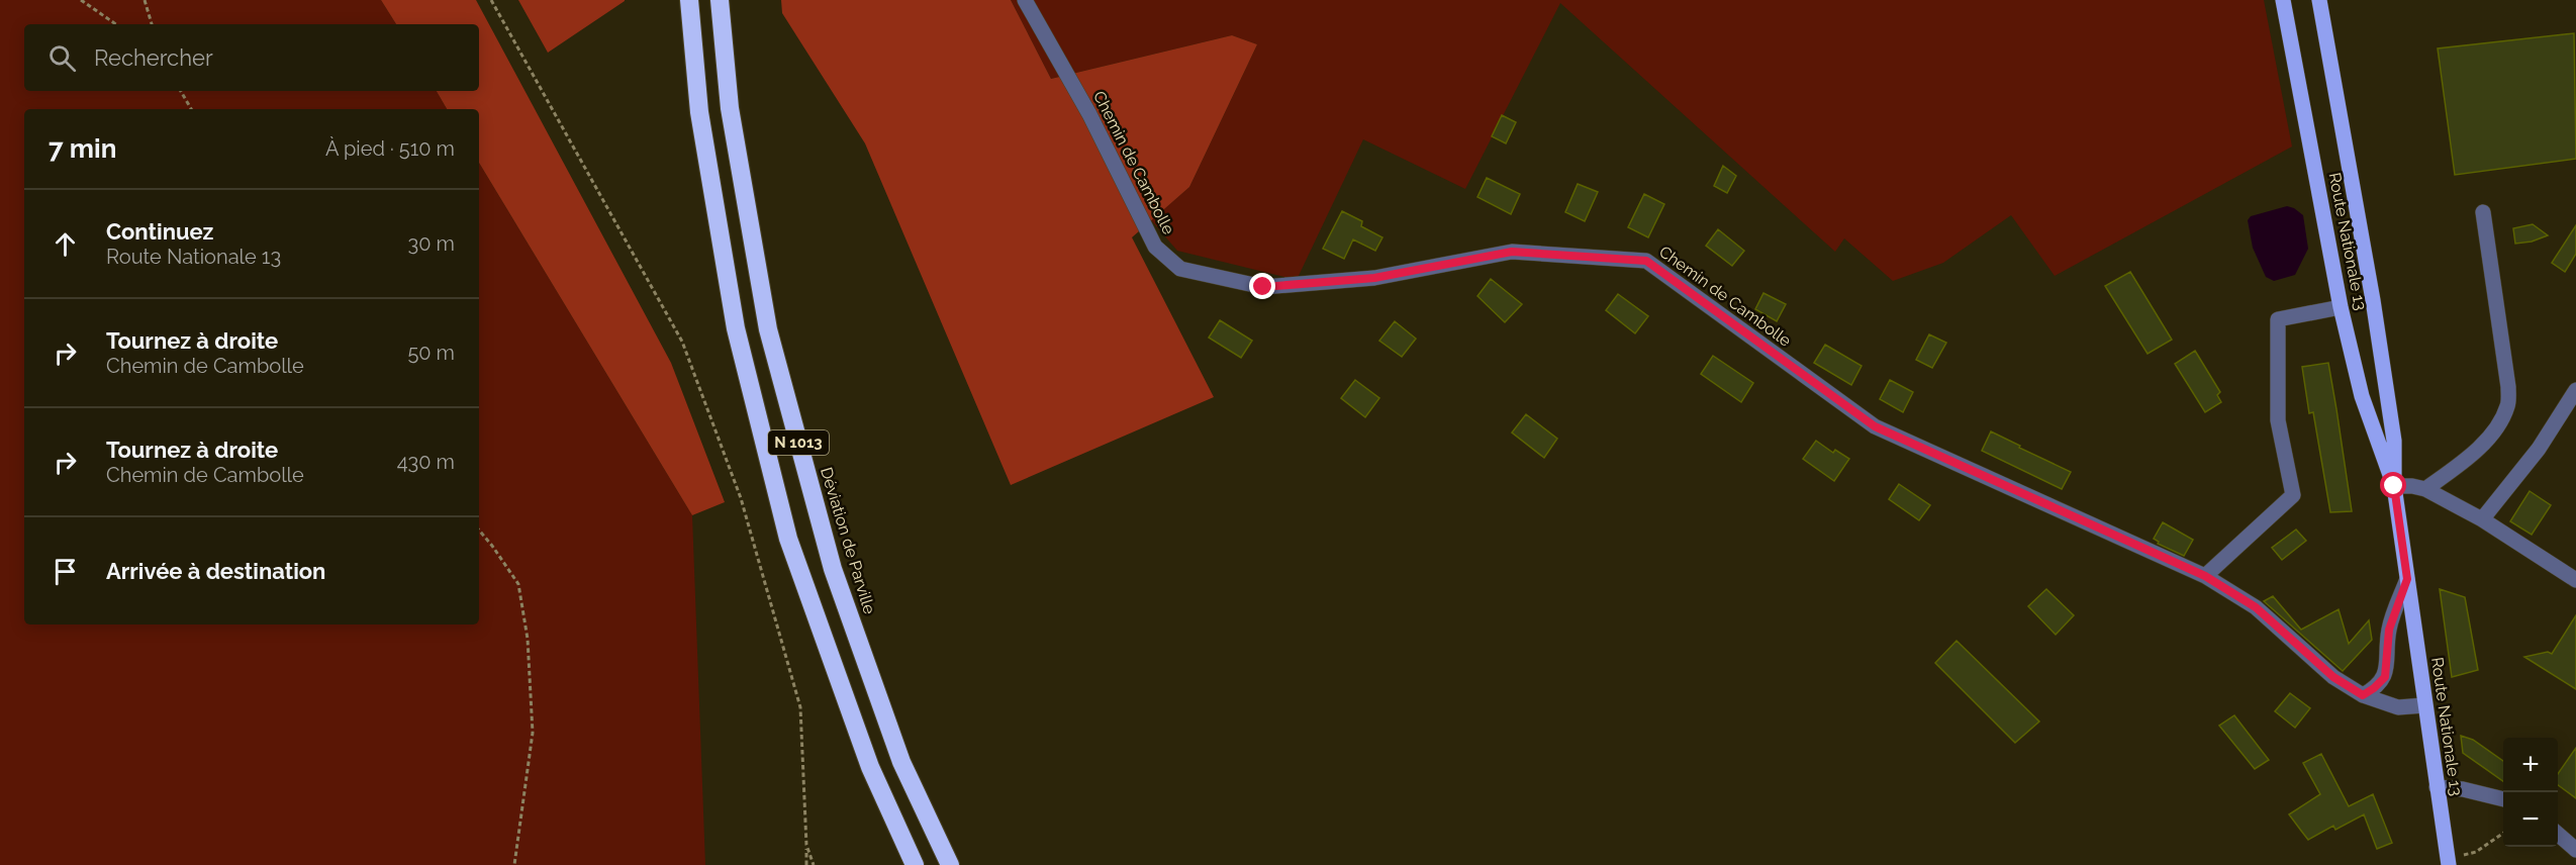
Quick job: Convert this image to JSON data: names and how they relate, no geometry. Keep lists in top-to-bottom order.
{
  "streets": {
    "highway": ["N 1013", "Déviation de Parville"],
    "main road": ["Route Nationale 13"],
    "street": ["Chemin de Cambolle"]
  },
  "crossings": [
    ["Chemin de Cambolle", "Route Nationale 13"]
  ],
  "page": {
    "search": "Rechercher",
    "heading": ["7 min", "À pied · 510 m"],
    "list": [
      ["Continuez", "Route Nationale 13", "30 m"],
      ["Tournez à droite", "Chemin de Cambolle", "50 m"],
      ["Tournez à droite", "Chemin de Cambolle", "430 m"],
      "Arrivée à destination"
    ],
    "map_buttons": ["+", "−"]
  }
}
